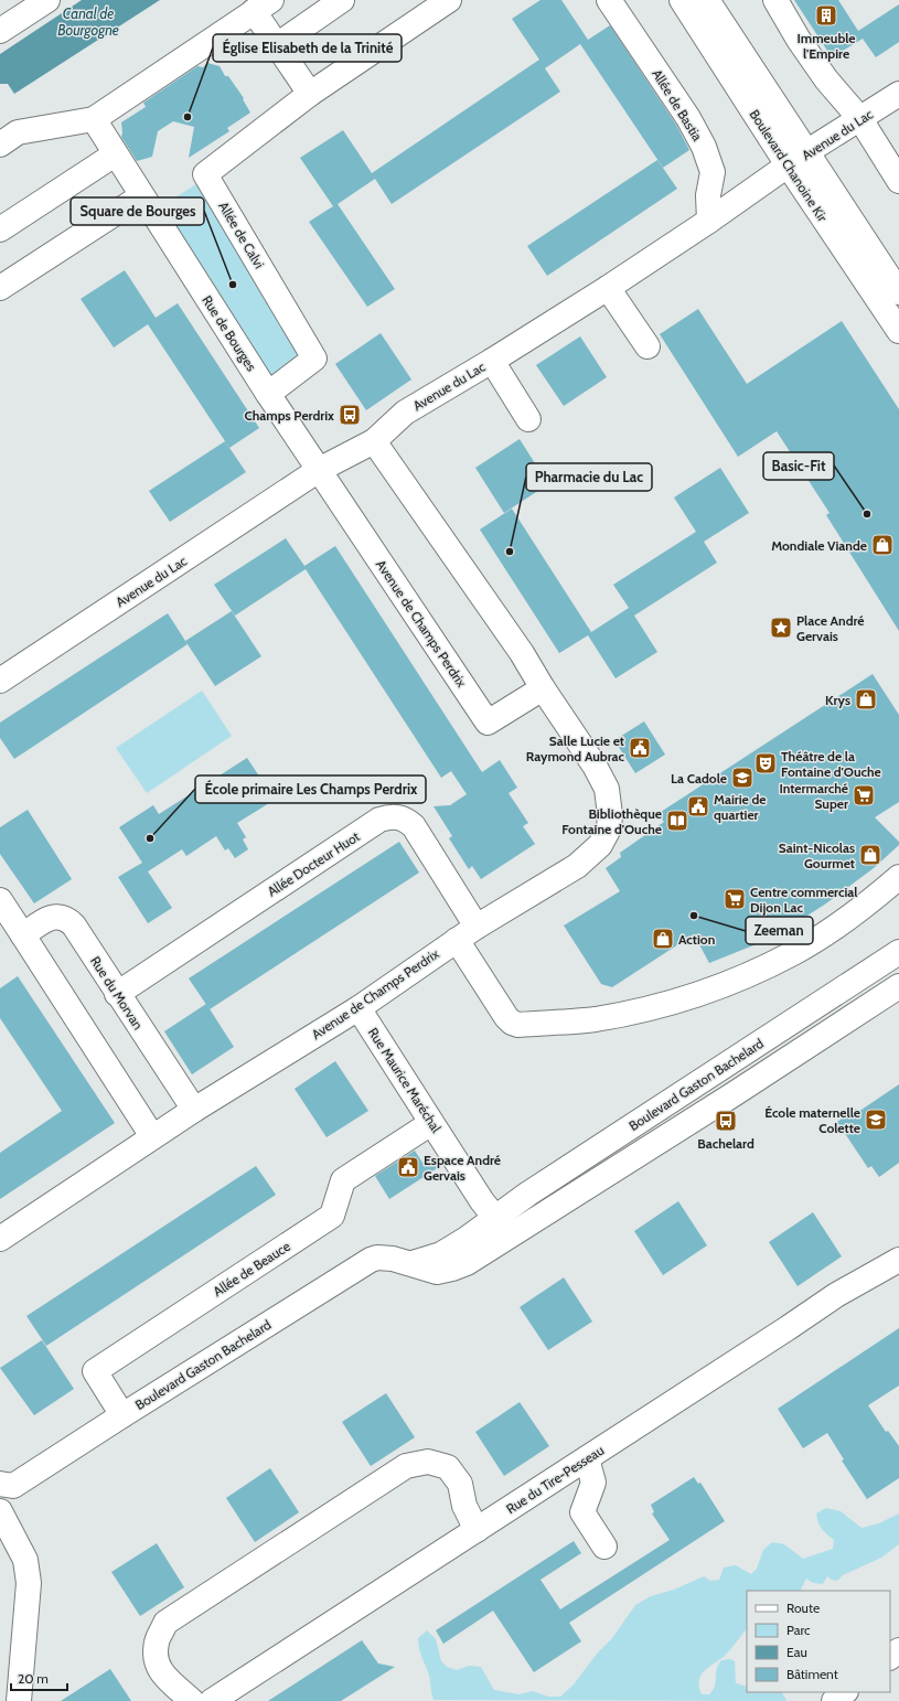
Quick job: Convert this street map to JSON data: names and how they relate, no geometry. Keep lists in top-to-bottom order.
{
  "streets": {
    "street": [
      "Allée de Bastia",
      "Avenue du Lac",
      "Boulevard Chanoine Kir",
      "Allée de Calvi",
      "Rue de Bourges",
      "Avenue de Champs Perdrix",
      "Allée Docteur Huot",
      "Rue du Morvan",
      "Rue Maurice Maréchal",
      "Boulevard Gaston Bachelard",
      "Allée de Beauce",
      "Rue du Tire-Pesseau"
    ]
  },
  "crossings": [
    ["Allée de Bastia", "Avenue du Lac"],
    ["Avenue du Lac", "Boulevard Chanoine Kir"],
    ["Avenue du Lac", "Rue de Bourges"],
    ["Avenue du Lac", "Avenue de Champs Perdrix"],
    ["Allée de Calvi", "Rue de Bourges"],
    ["Rue de Bourges", "Avenue de Champs Perdrix"],
    ["Avenue de Champs Perdrix", "Allée Docteur Huot"],
    ["Avenue de Champs Perdrix", "Rue du Morvan"],
    ["Avenue de Champs Perdrix", "Rue Maurice Maréchal"],
    ["Allée Docteur Huot", "Rue du Morvan"],
    ["Rue Maurice Maréchal", "Boulevard Gaston Bachelard"],
    ["Rue Maurice Maréchal", "Allée de Beauce"],
    ["Boulevard Gaston Bachelard", "Allée de Beauce"]
  ],
  "water": ["Canal de Bourgogne"],
  "places": {
    "building": ["Immeuble l'Empire"],
    "other": [
      "Église Elisabeth de la Trinité",
      "Square de Bourges",
      "Basic-Fit",
      "Pharmacie du Lac",
      "École primaire Les Champs Perdrix",
      "Zeeman"
    ],
    "bus stop": ["Champs Perdrix", "Bachelard"],
    "shop": [
      "Mondiale Viande",
      "Krys",
      "Saint-Nicolas Gourmet",
      "Action"
    ],
    "place": ["Place André Gervais"],
    "public building": ["Salle Lucie et Raymond Aubrac", "Mairie de quartier", "Espace André Gervais"],
    "theatre": ["Théâtre de la Fontaine d'Ouche"],
    "school or university": ["La Cadole", "École maternelle Colette"],
    "supermarket": ["Intermarché Super", "Centre commercial Dijon Lac"],
    "library": ["Bibliothèque Fontaine d'Ouche"]
  },
  "legend": [
    "Route",
    "Parc",
    "Eau",
    "Bâtiment"
  ],
  "scale_bar": "20 m"
}
